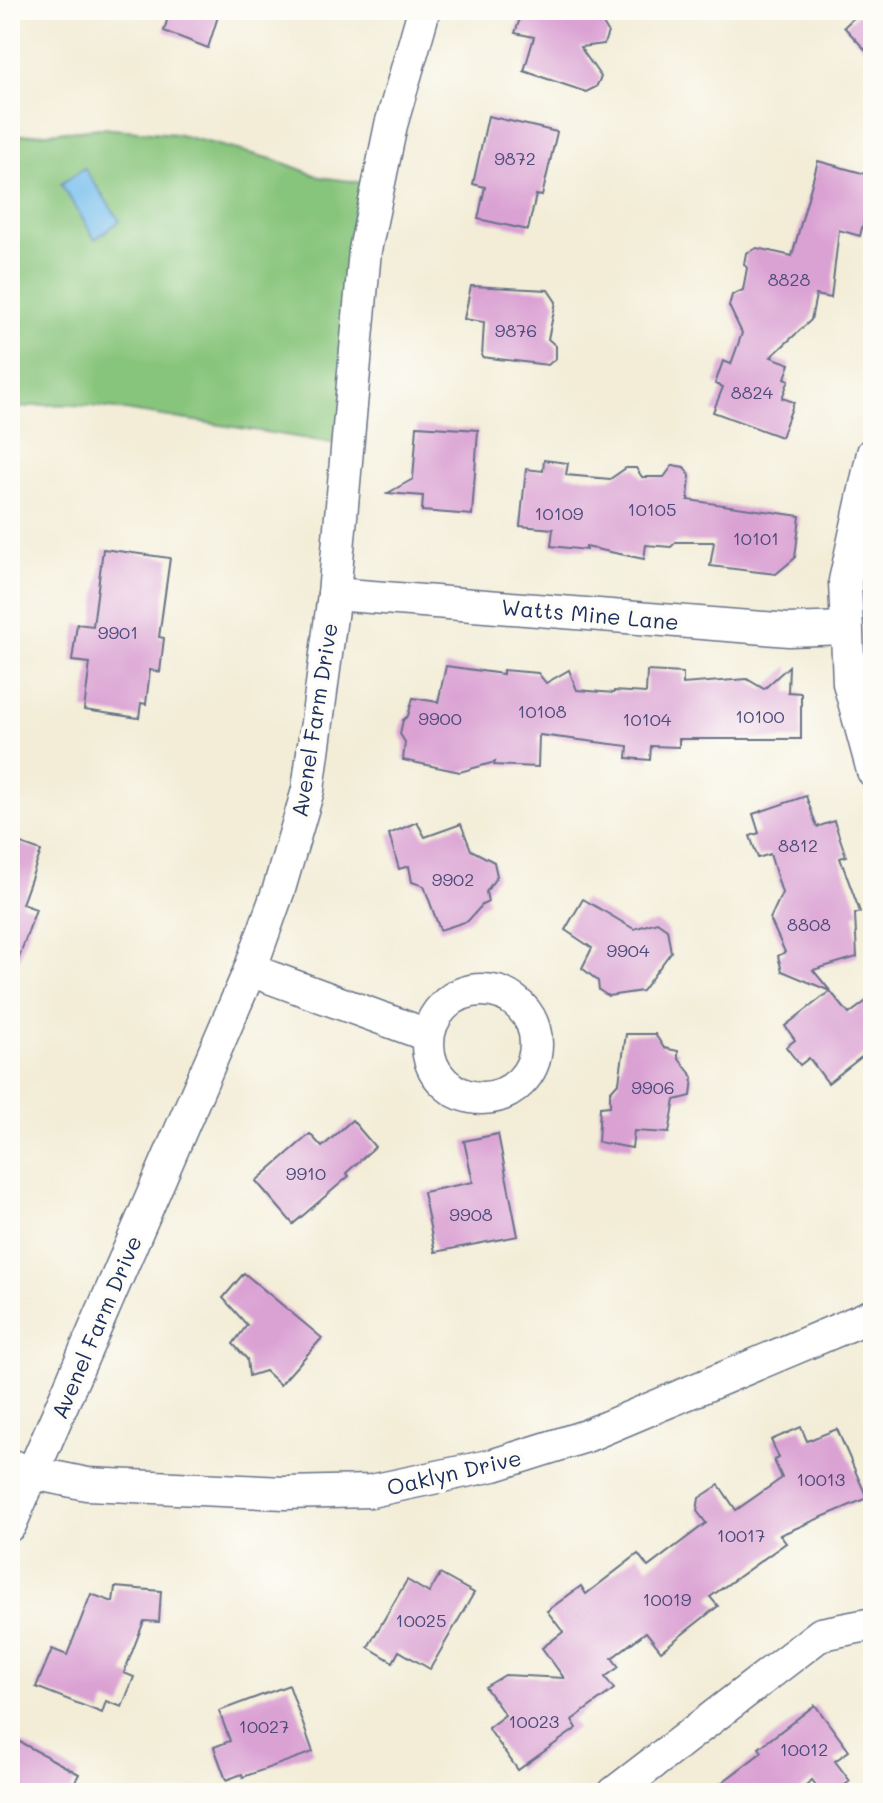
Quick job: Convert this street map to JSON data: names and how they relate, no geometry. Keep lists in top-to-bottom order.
{
  "streets": {
    "street": ["Watts Mine Lane", "Avenel Farm Drive", "Oaklyn Drive"]
  },
  "crossings": [
    ["Watts Mine Lane", "Avenel Farm Drive"],
    ["Avenel Farm Drive", "Oaklyn Drive"]
  ],
  "house_numbers": [
    "9872",
    "8828",
    "9876",
    "8824",
    "10105",
    "10109",
    "10101",
    "9901",
    "10108",
    "10100",
    "9900",
    "10104",
    "8812",
    "9902",
    "8808",
    "9904",
    "9906",
    "9910",
    "9908",
    "10013",
    "10017",
    "10019",
    "10025",
    "10023",
    "10027",
    "10012"
  ]
}
